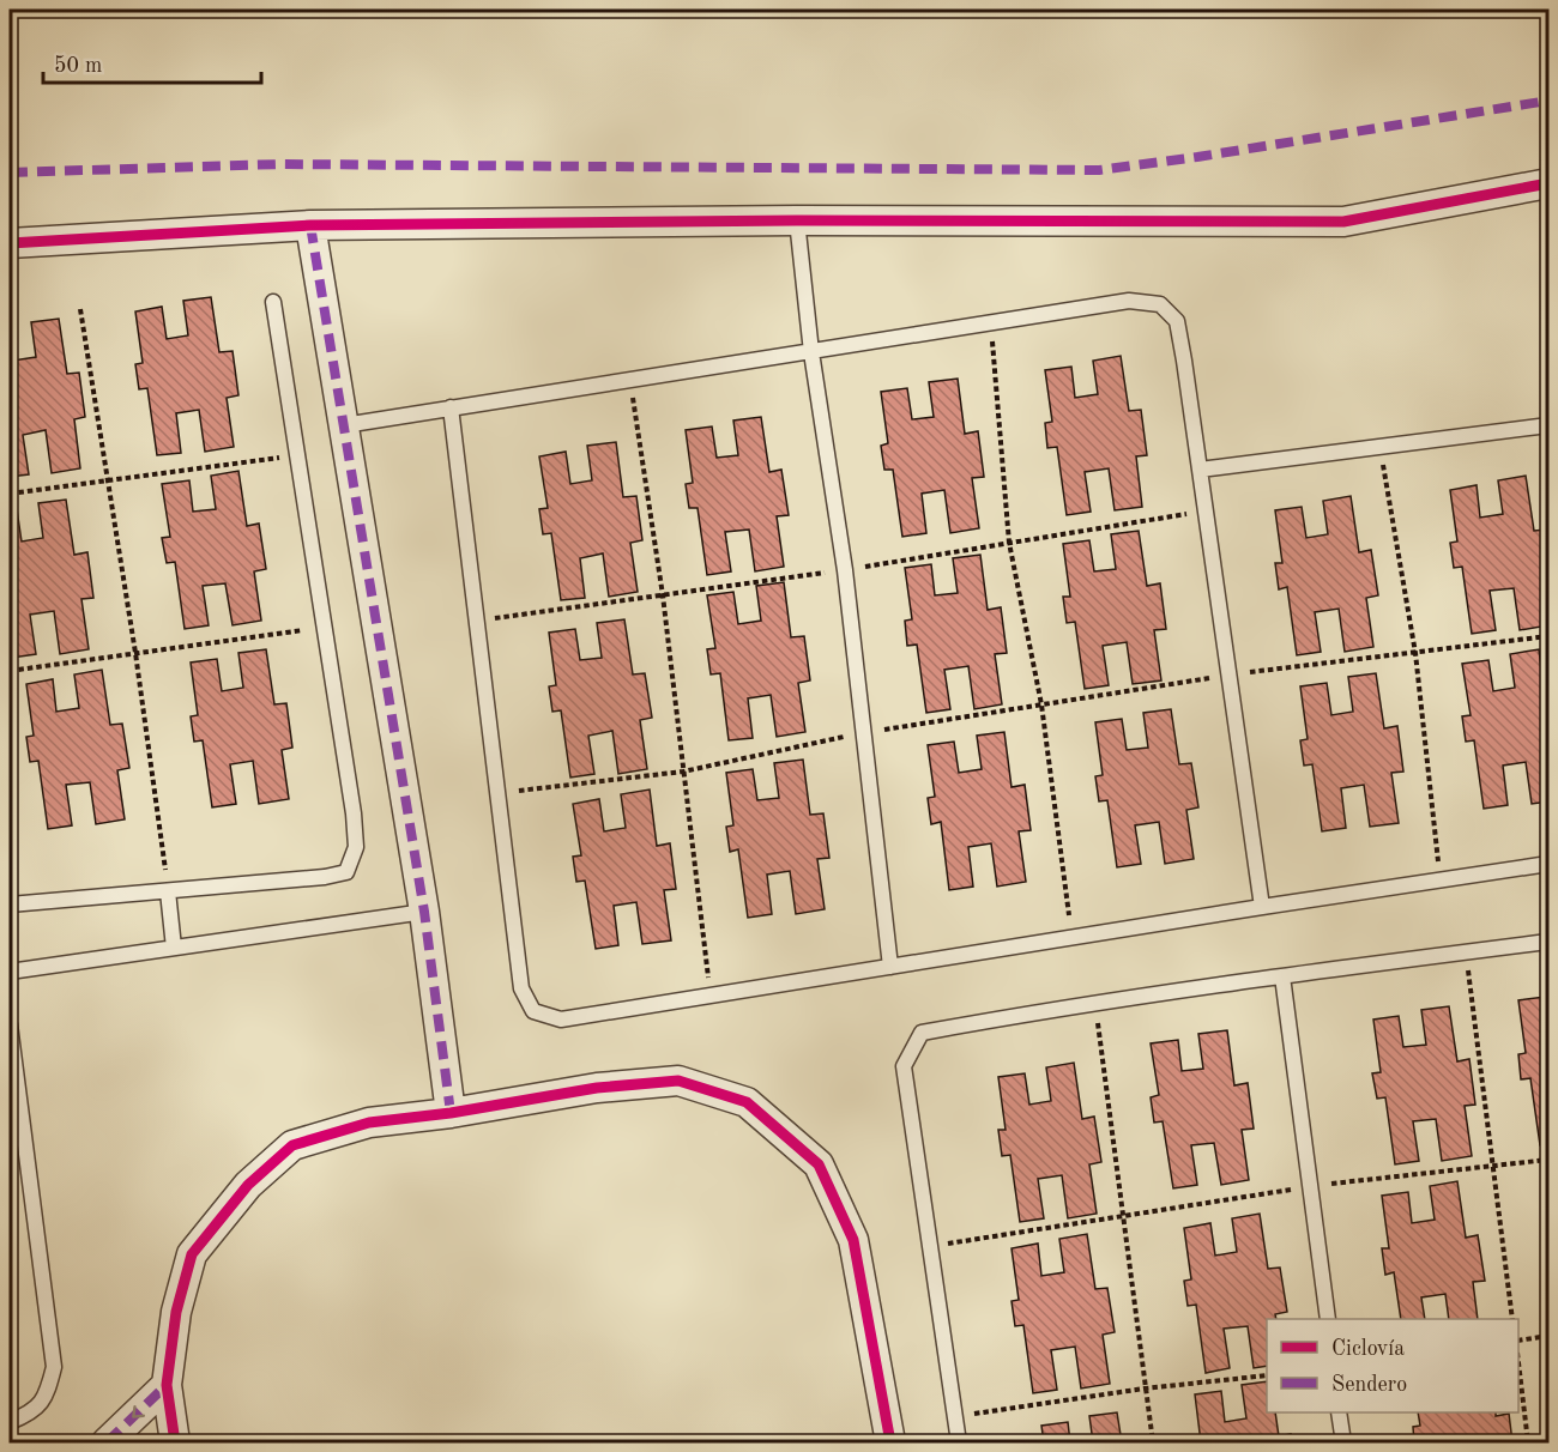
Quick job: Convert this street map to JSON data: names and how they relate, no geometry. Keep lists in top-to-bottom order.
{
  "legend": ["Ciclovía", "Sendero"],
  "scale_bar": "50 m"
}
